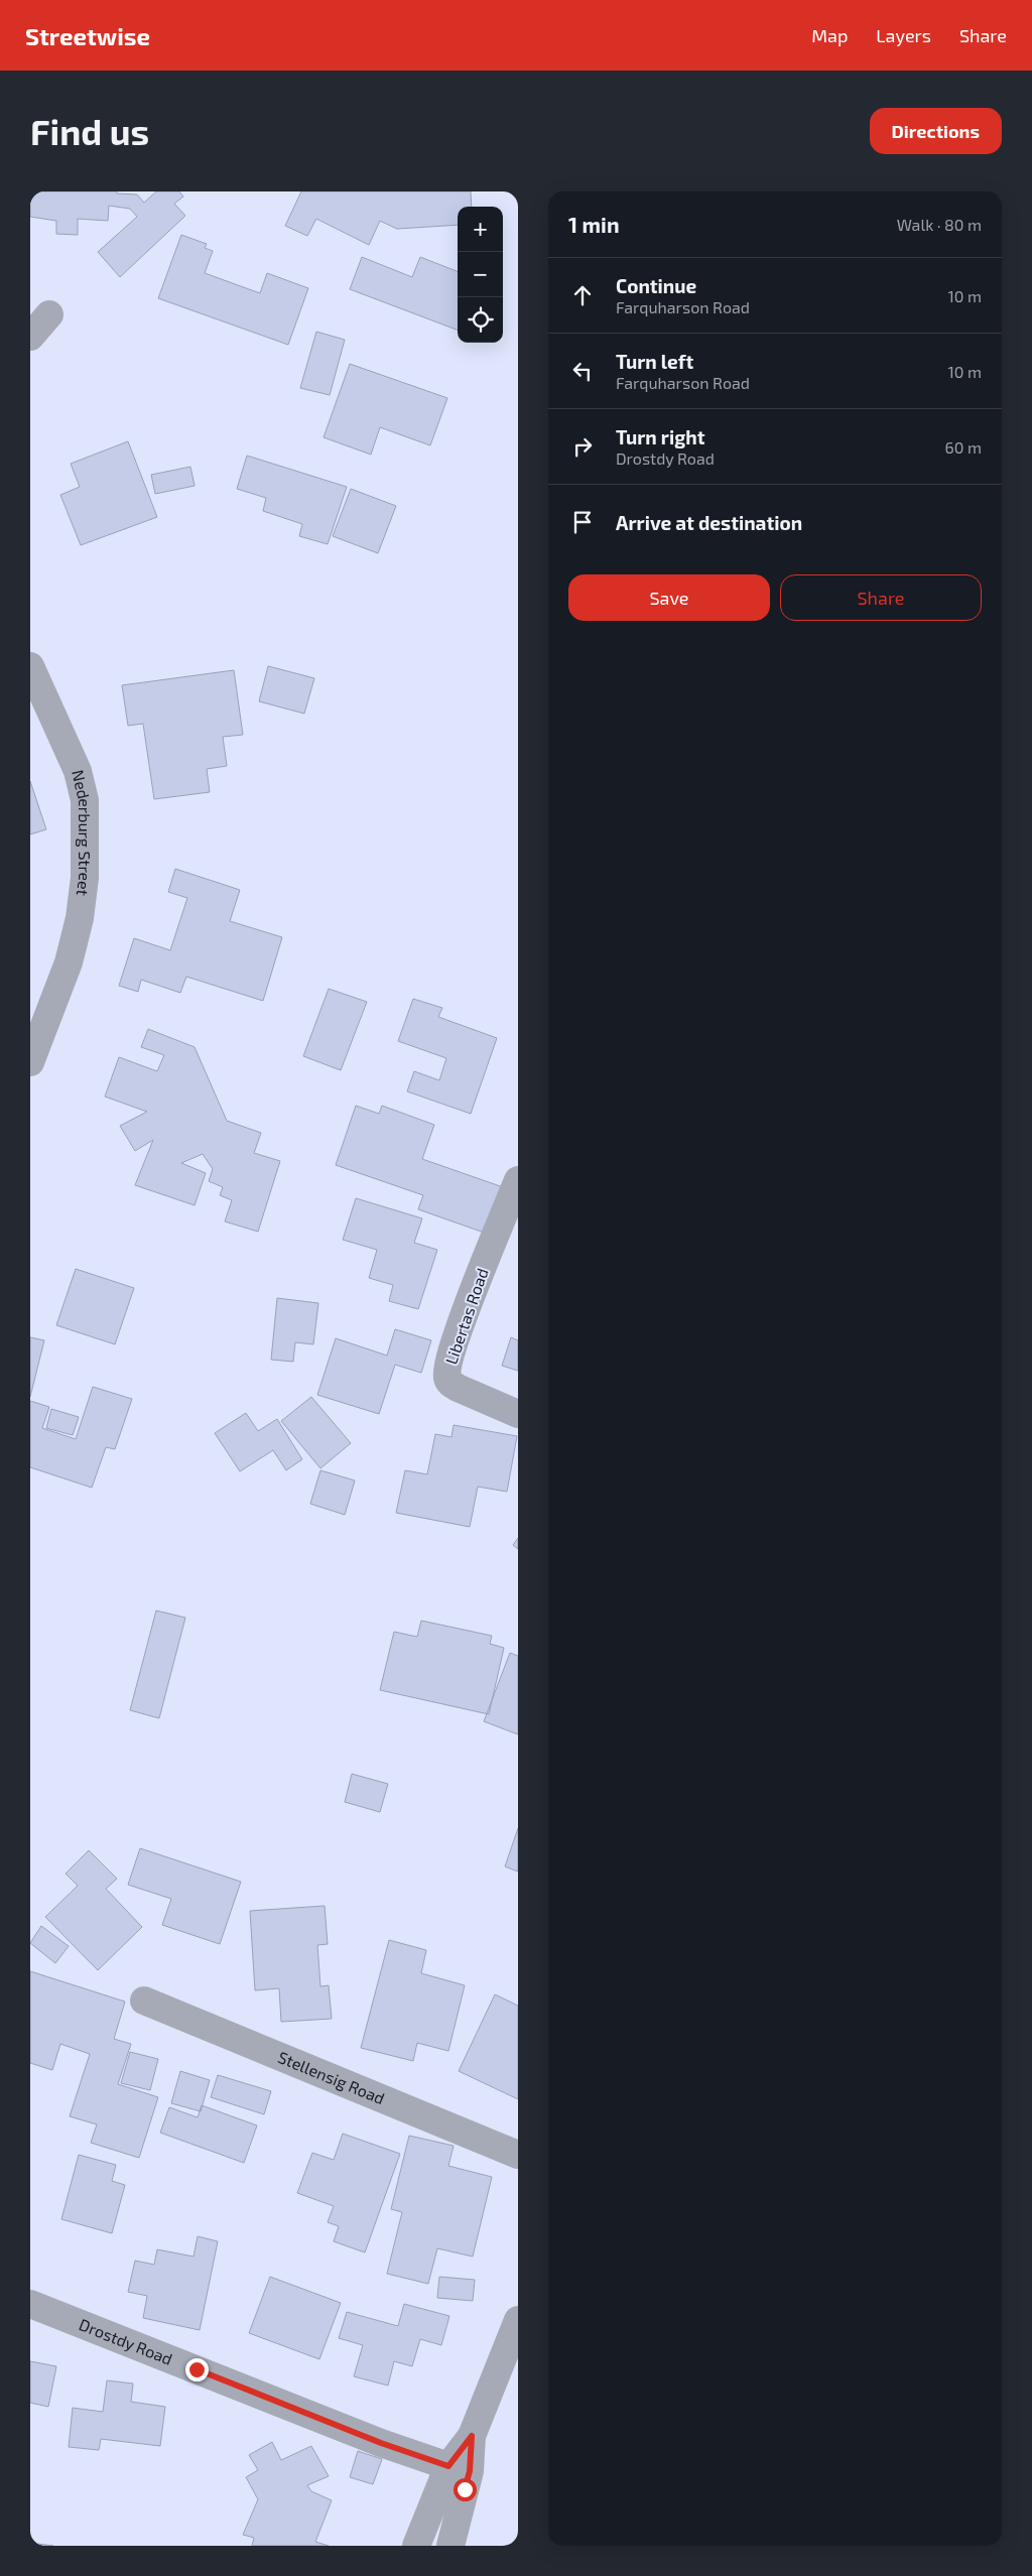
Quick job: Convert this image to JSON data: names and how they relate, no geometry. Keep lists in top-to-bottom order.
{
  "streets": {
    "street": [
      "Nederburg Street",
      "Libertas Road",
      "Stellensig Road",
      "Drostdy Road"
    ]
  },
  "page": {
    "header": "Streetwise",
    "nav": ["Map", "Layers", "Share"],
    "buttons": [
      "Directions",
      ["Save", "Share"]
    ],
    "title": "Find us",
    "heading": ["1 min", "Walk · 80 m"],
    "map_buttons": ["+", "−"],
    "list": [
      ["Continue", "Farquharson Road", "10 m"],
      ["Turn left", "Farquharson Road", "10 m"],
      ["Turn right", "Drostdy Road", "60 m"],
      "Arrive at destination"
    ]
  }
}
